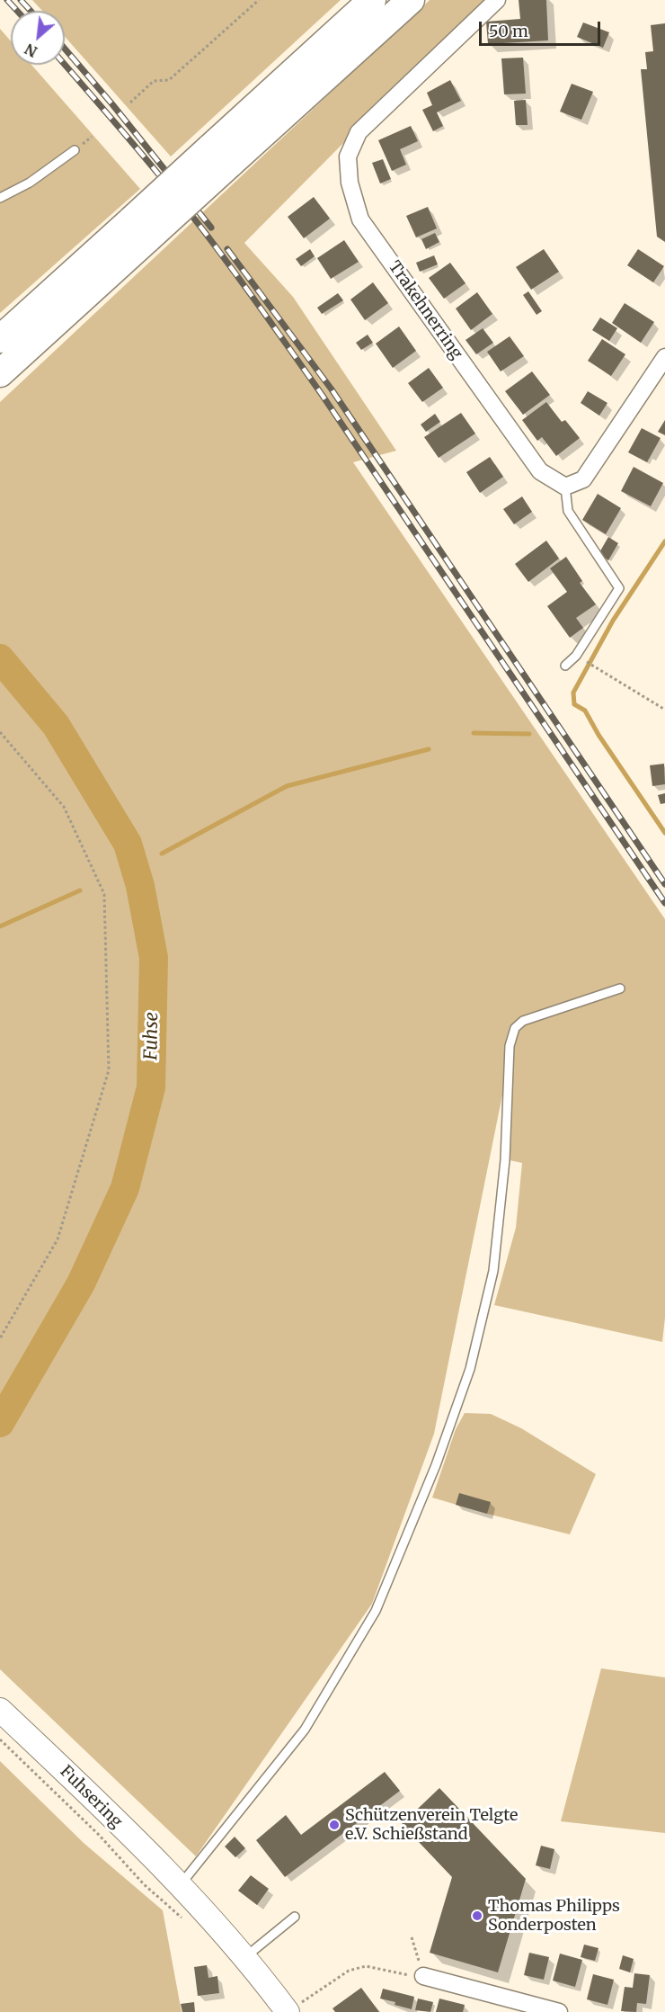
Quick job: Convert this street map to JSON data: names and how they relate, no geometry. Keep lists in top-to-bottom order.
{
  "streets": {
    "main road": ["Fuhsering"],
    "street": ["Trakehnerring"]
  },
  "water": ["Fuhse"],
  "places": ["Schützenverein Telgte e.V. Schießstand", "Thomas Philipps Sonderposten"],
  "scale_bar": "50 m",
  "north": "bottom left"
}
